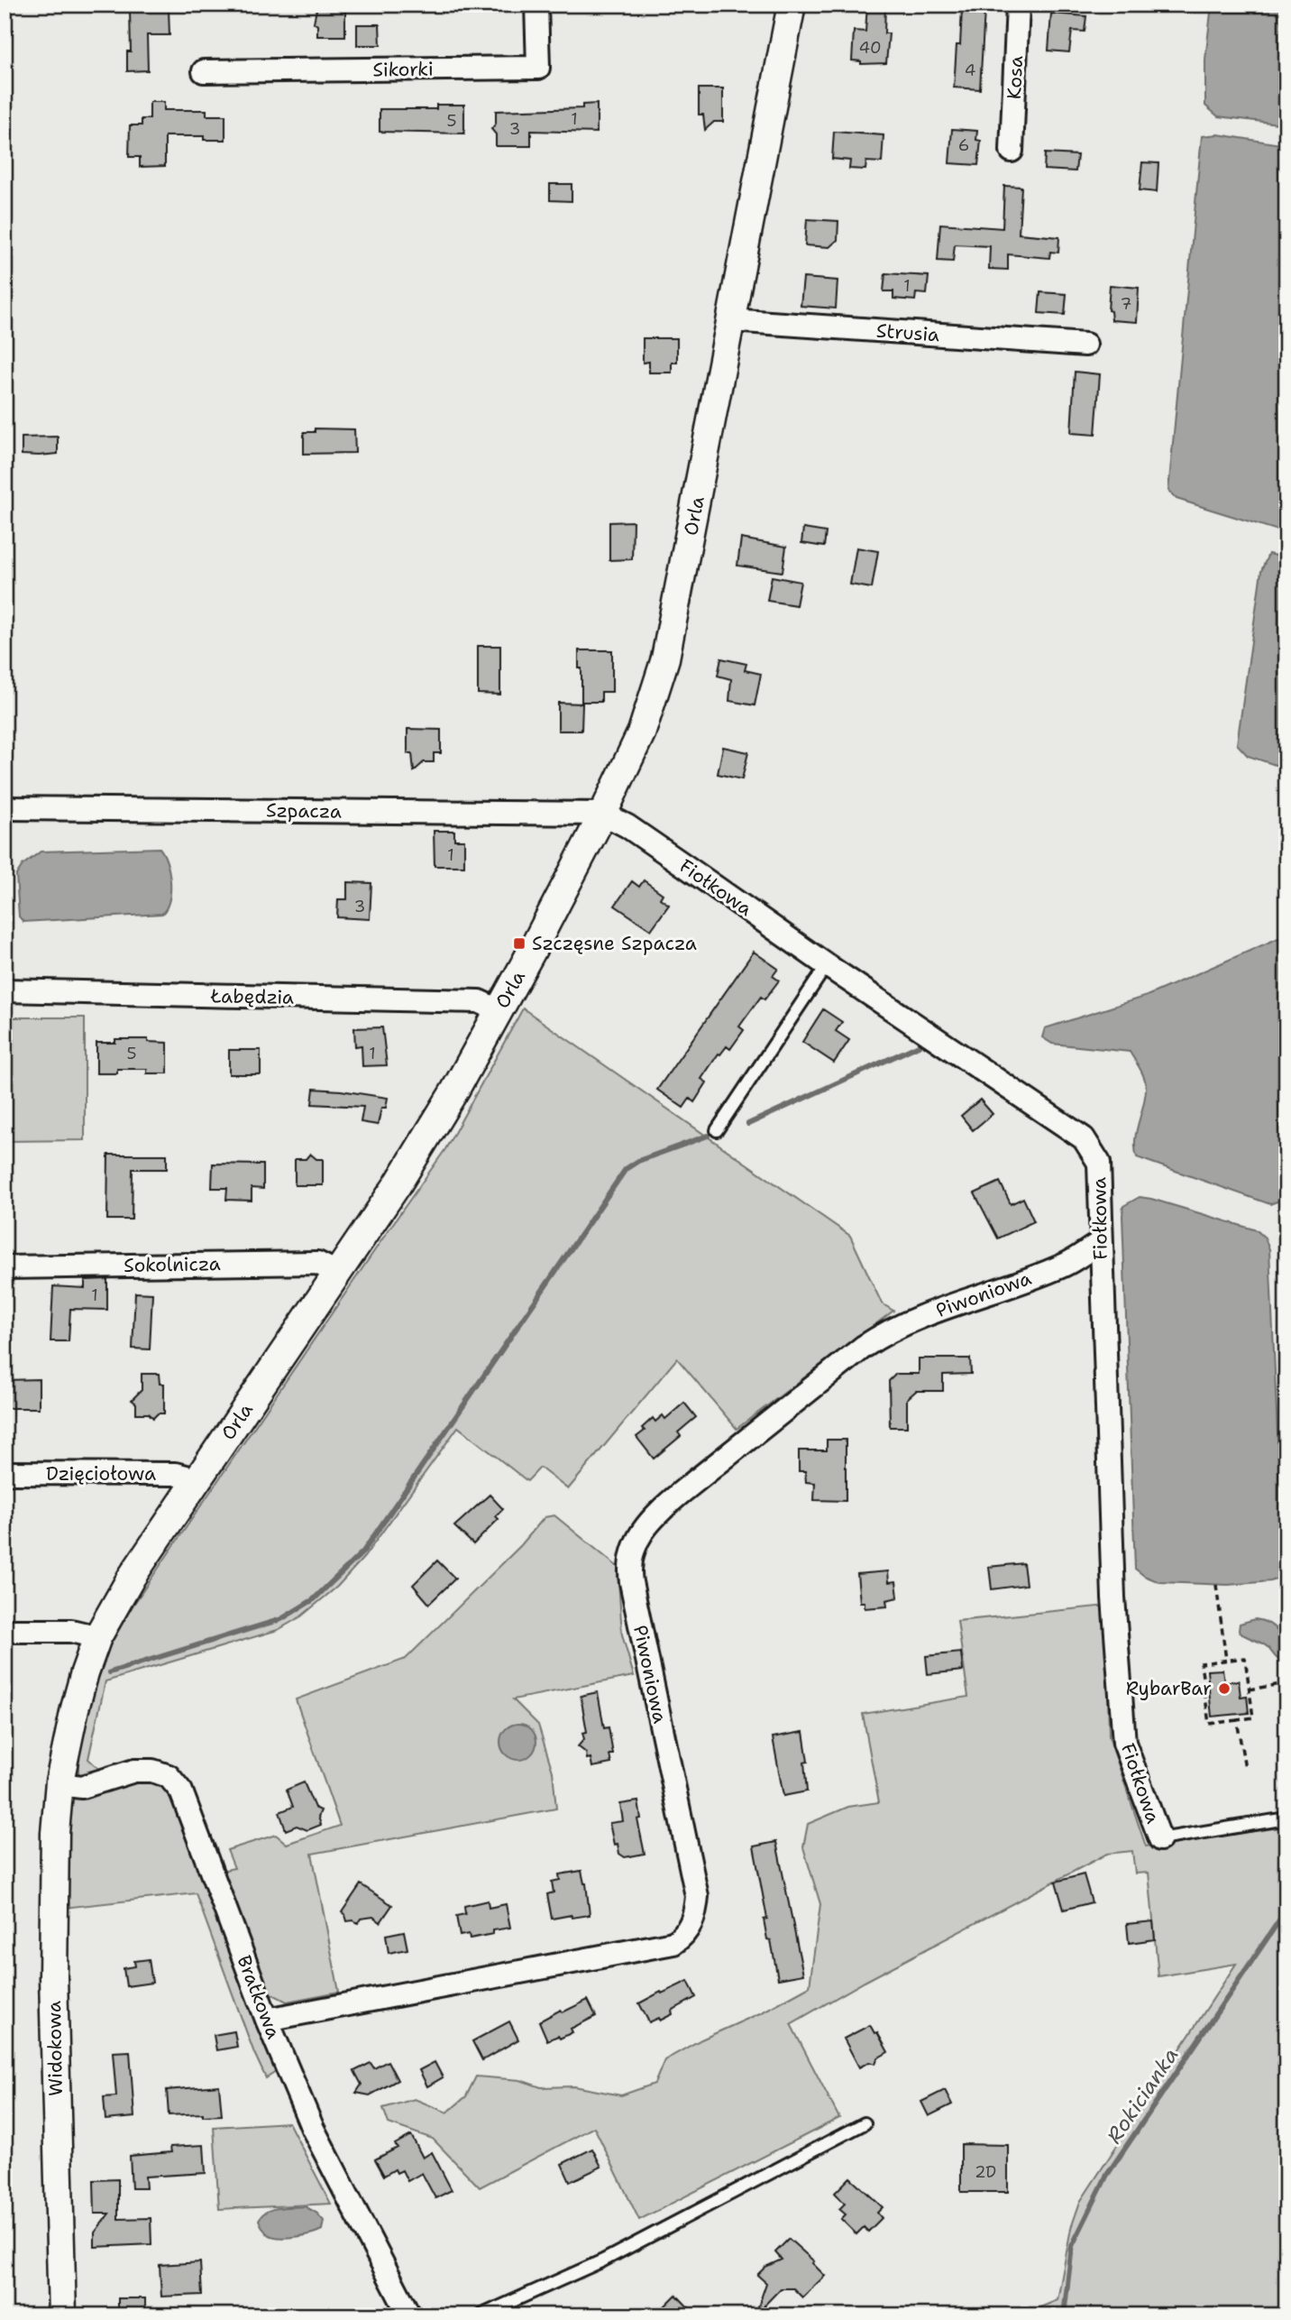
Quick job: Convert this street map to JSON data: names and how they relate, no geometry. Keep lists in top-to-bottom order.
{
  "streets": {
    "street": [
      "Sikorki",
      "Kosa",
      "Strusia",
      "Orla",
      "Szpacza",
      "Fiołkowa",
      "Łabędzia",
      "Sokolnicza",
      "Piwoniowa",
      "Dzięciołowa",
      "Bratkowa",
      "Widokowa"
    ]
  },
  "crossings": [
    ["Strusia", "Orla"],
    ["Orla", "Szpacza"],
    ["Orla", "Fiołkowa"],
    ["Orla", "Łabędzia"],
    ["Orla", "Sokolnicza"],
    ["Orla", "Dzięciołowa"],
    ["Orla", "Bratkowa"],
    ["Orla", "Widokowa"],
    ["Szpacza", "Fiołkowa"],
    ["Fiołkowa", "Piwoniowa"],
    ["Piwoniowa", "Bratkowa"],
    ["Bratkowa", "Widokowa"]
  ],
  "water": ["Rokicianka"],
  "places": {
    "transit": ["Szczęsne Szpacza"],
    "other": ["RybarBar"]
  },
  "house_numbers": [
    "40",
    "4",
    "1",
    "5",
    "3",
    "6",
    "1",
    "7",
    "1",
    "3",
    "5",
    "1",
    "1",
    "2D"
  ]
}
